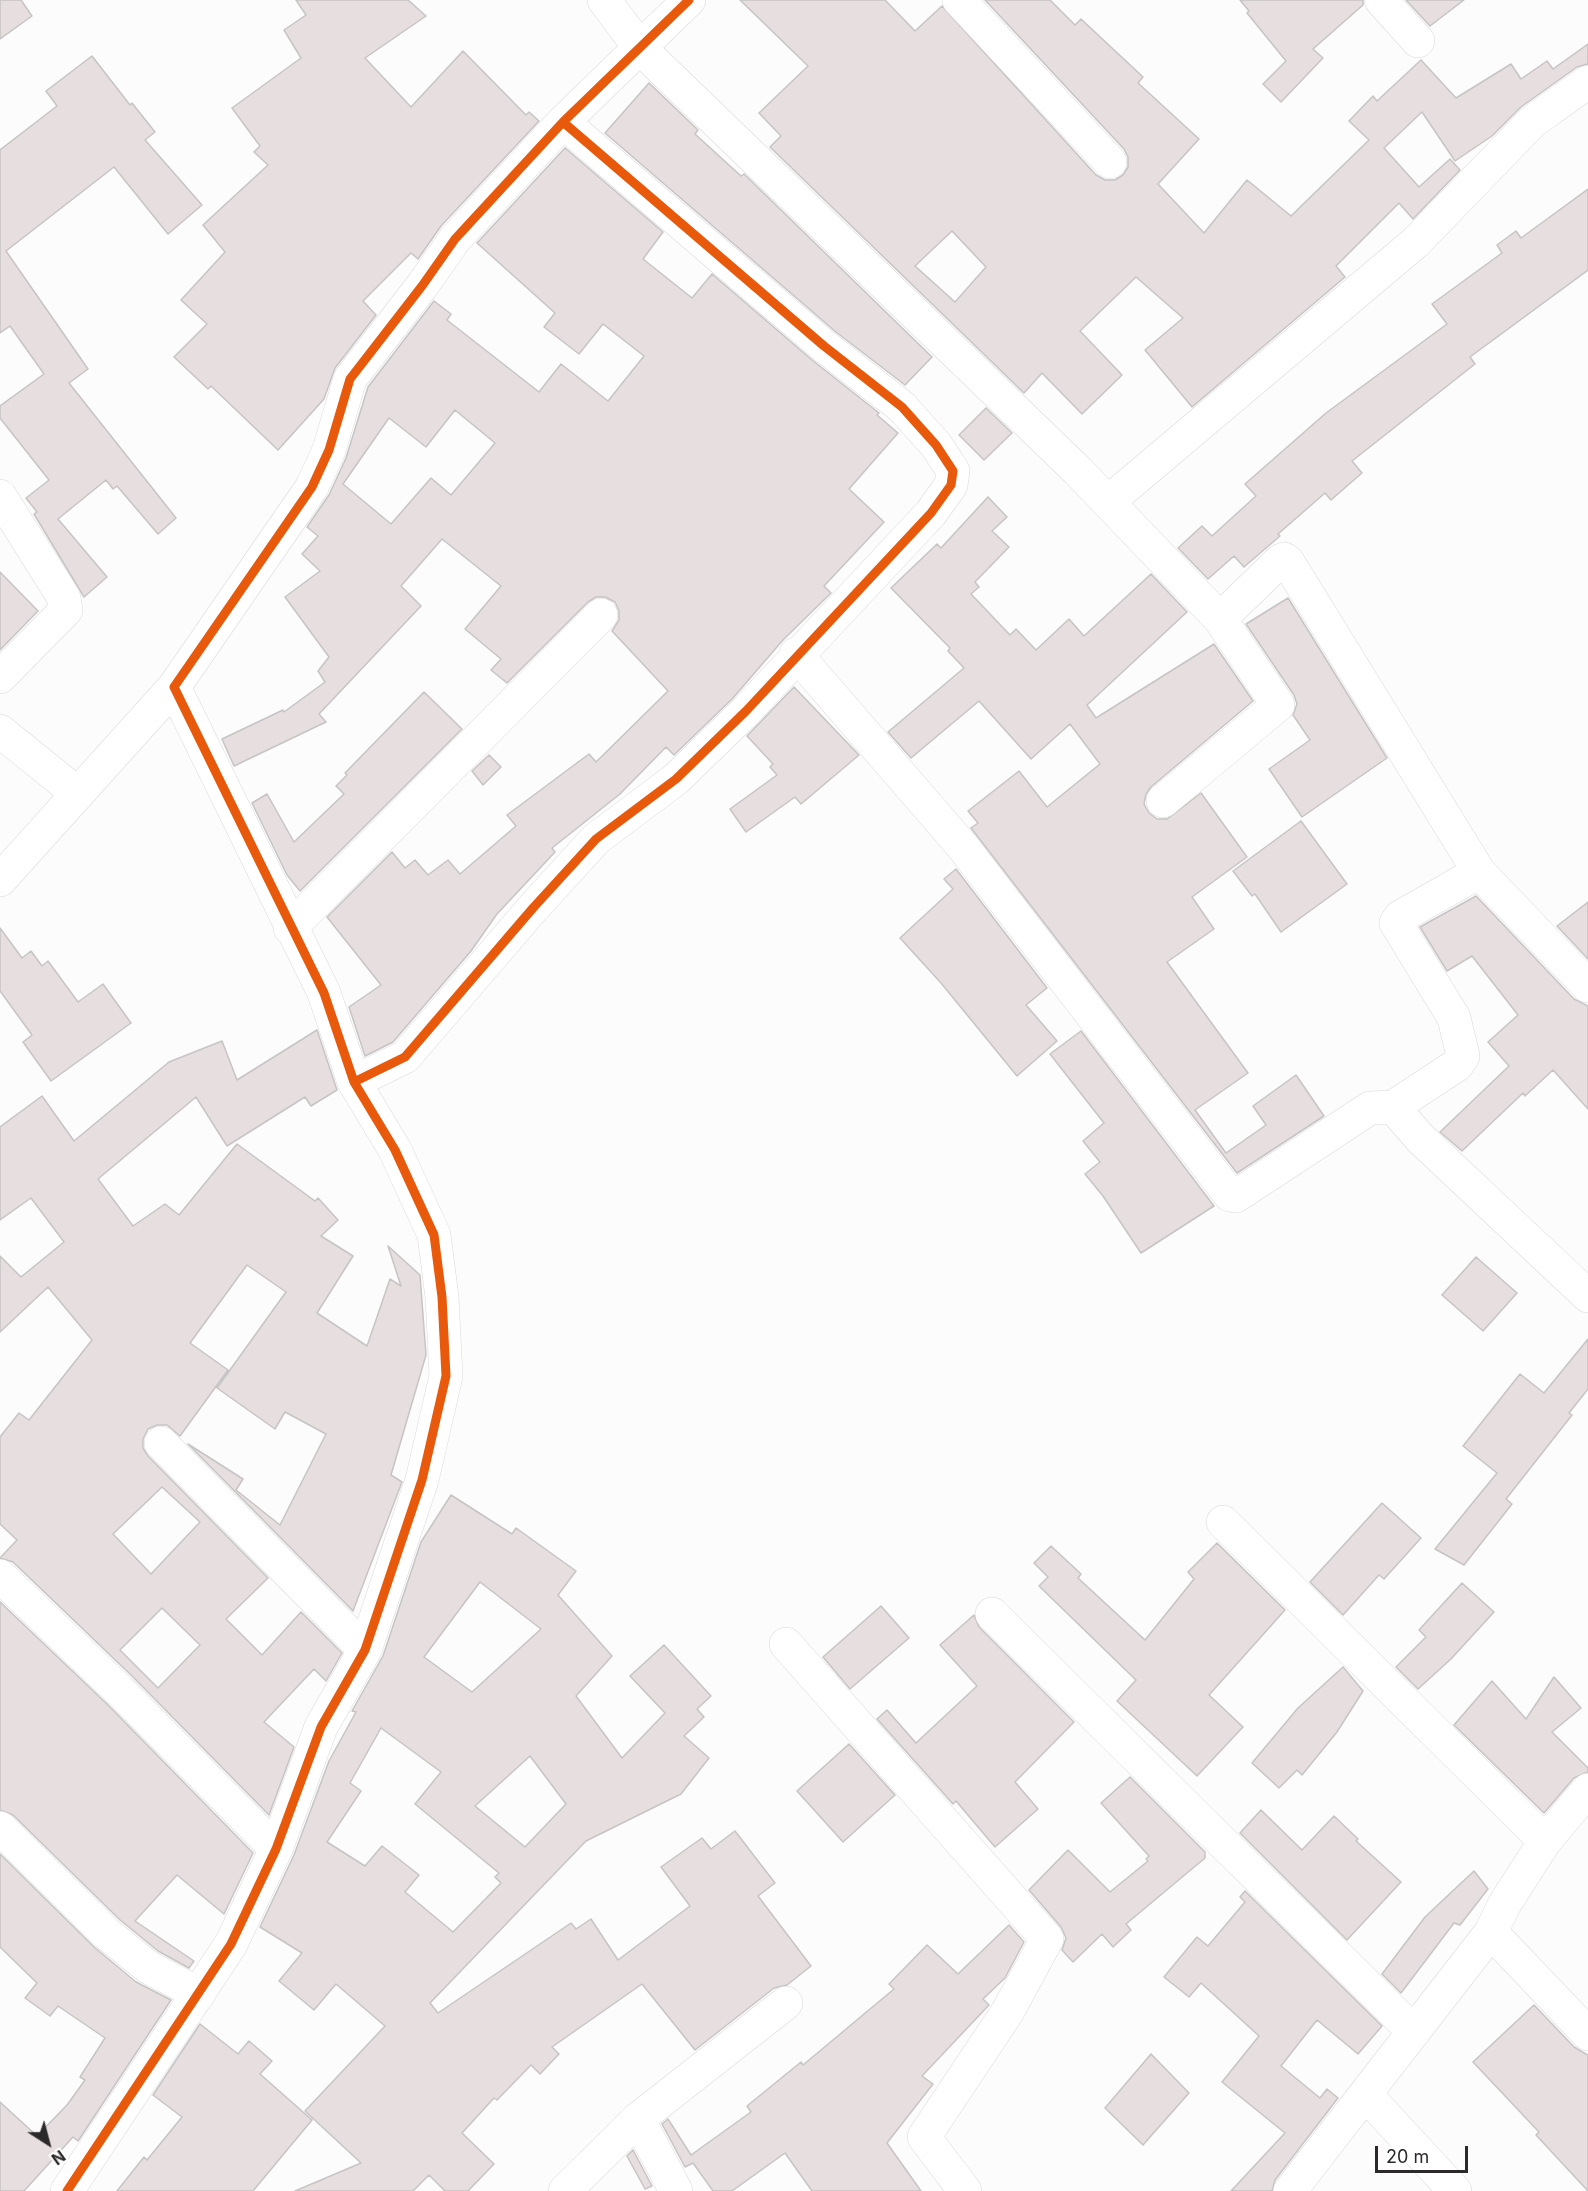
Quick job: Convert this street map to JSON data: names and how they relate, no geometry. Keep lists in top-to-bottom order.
{
  "scale_bar": "20 m",
  "north": "bottom right"
}
